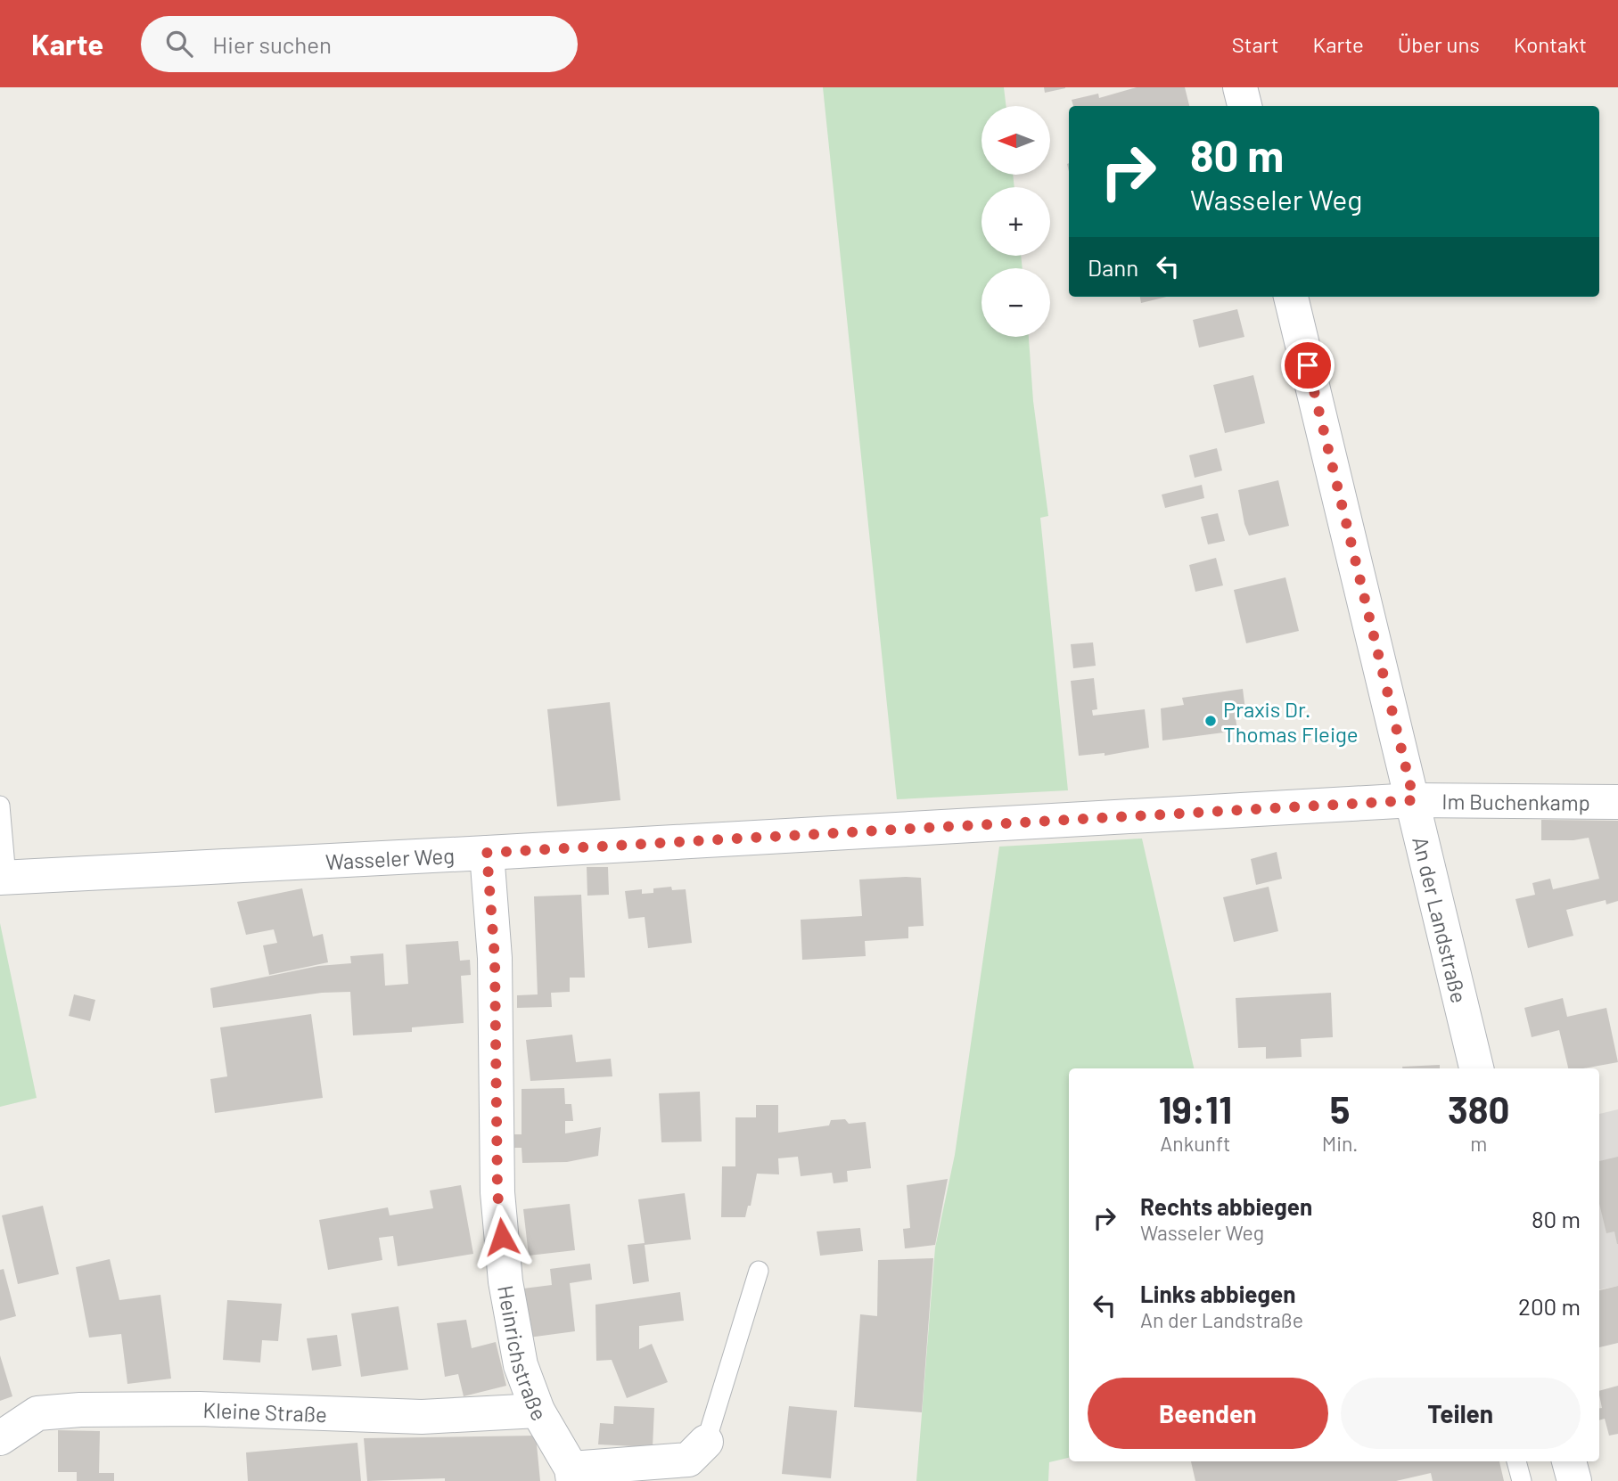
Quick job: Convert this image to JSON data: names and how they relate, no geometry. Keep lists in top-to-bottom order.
{
  "streets": {
    "street": [
      "Im Buchenkamp",
      "Wasseler Weg",
      "An der Landstraße",
      "Heinrichstraße",
      "Kleine Straße"
    ]
  },
  "crossings": [
    ["Im Buchenkamp", "Wasseler Weg"],
    ["Im Buchenkamp", "An der Landstraße"],
    ["Wasseler Weg", "An der Landstraße"],
    ["Wasseler Weg", "Heinrichstraße"],
    ["Heinrichstraße", "Kleine Straße"]
  ],
  "places": ["Praxis Dr. Thomas Fleige"],
  "north": "left",
  "page": {
    "header": "Karte",
    "search": "Hier suchen",
    "nav": [
      "Start",
      "Karte",
      "Über uns",
      "Kontakt"
    ],
    "map_buttons": ["+", "−"],
    "turn": ["80 m", "Wasseler Weg"],
    "then": "Dann",
    "eta": [
      "19:11",
      "Ankunft",
      "5",
      "Min.",
      "380",
      "m"
    ],
    "list": [
      {
        "name": "Rechts abbiegen",
        "note": "Wasseler Weg",
        "value": "80 m"
      },
      {
        "name": "Links abbiegen",
        "note": "An der Landstraße",
        "value": "200 m"
      }
    ],
    "buttons": ["Beenden", "Teilen"]
  }
}
